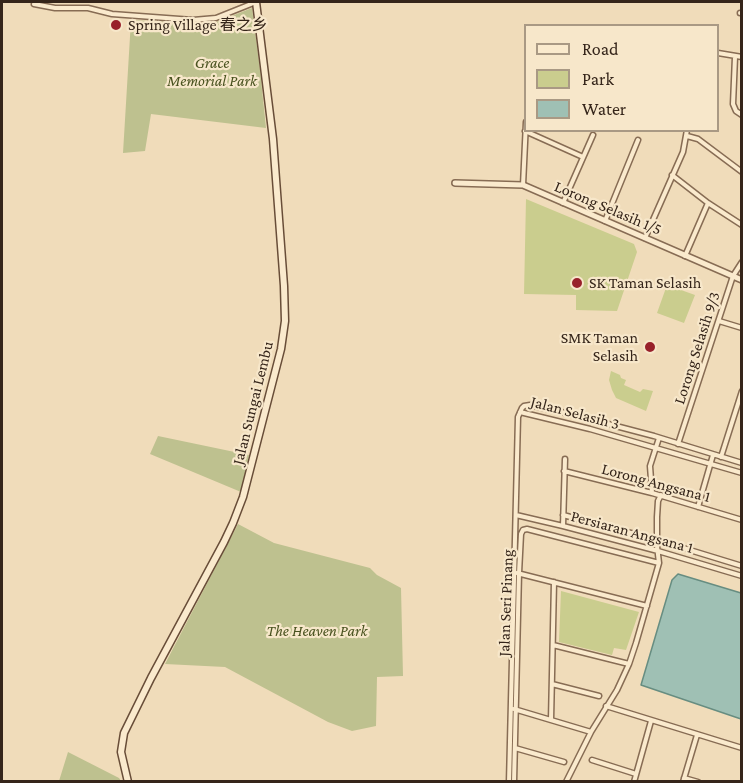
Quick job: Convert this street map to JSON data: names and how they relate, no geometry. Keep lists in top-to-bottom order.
{
  "streets": {
    "main road": ["Jalan Sungai Lembu"],
    "street": [
      "Lorong Selasih 1/5",
      "Lorong Selasih 9/3",
      "Jalan Selasih 3",
      "Lorong Angsana 1",
      "Persiaran Angsana 1",
      "Jalan Seri Pinang"
    ]
  },
  "crossings": [
    ["Lorong Selasih 1/5", "Lorong Selasih 9/3"],
    ["Lorong Selasih 9/3", "Jalan Selasih 3"],
    ["Jalan Selasih 3", "Jalan Seri Pinang"],
    ["Persiaran Angsana 1", "Jalan Seri Pinang"]
  ],
  "parks": ["Grace Memorial Park", "The Heaven Park"],
  "places": ["Spring Village 春之乡", "SK Taman Selasih", "SMK Taman Selasih"],
  "legend": ["Road", "Park", "Water"]
}
